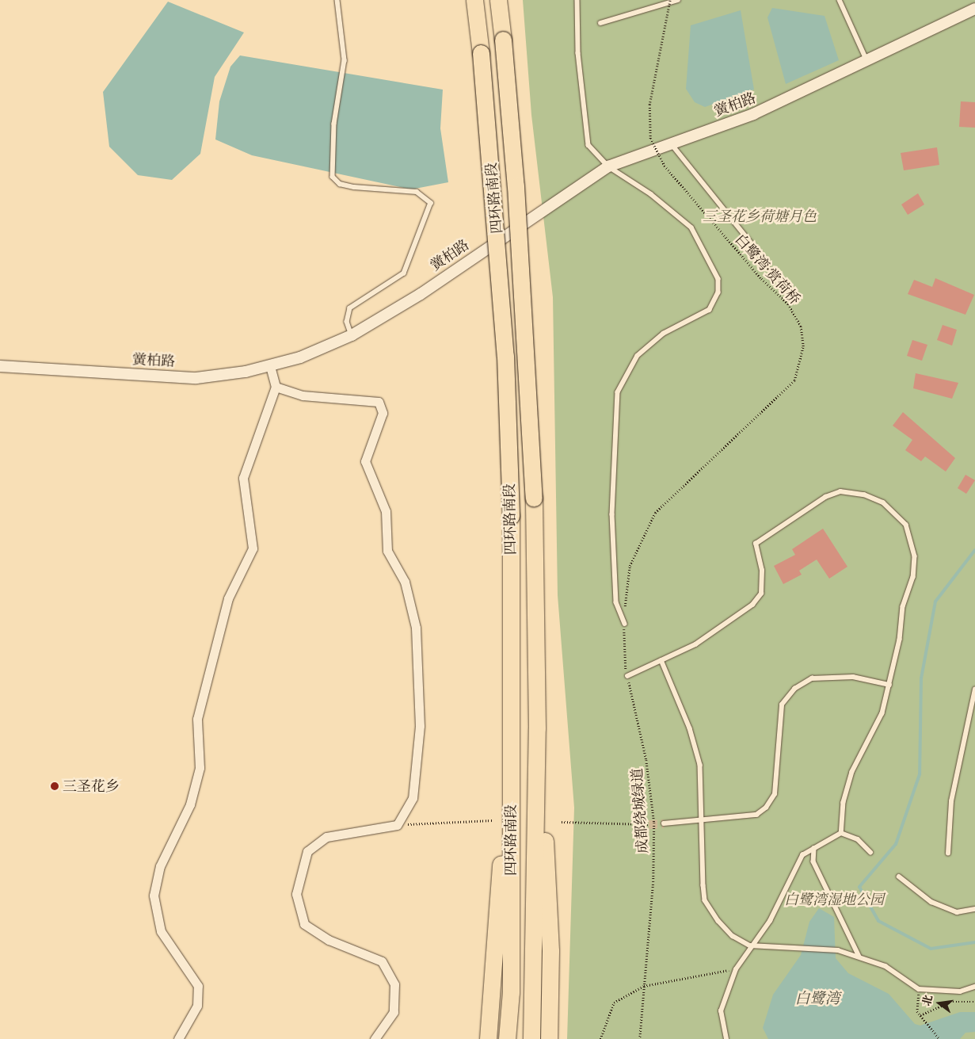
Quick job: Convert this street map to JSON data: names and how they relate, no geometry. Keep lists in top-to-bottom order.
{
  "streets": {
    "highway": ["四环路南段"],
    "street": ["黉柏路"],
    "path": ["白鹭湾·赏荷桥", "成都绕城绿道"]
  },
  "crossings": [
    ["白鹭湾·赏荷桥", "成都绕城绿道"]
  ],
  "water": ["白鹭湾"],
  "parks": ["三圣花乡荷塘月色", "白鹭湾湿地公园"],
  "places": ["三圣花乡"],
  "north": "left"
}
